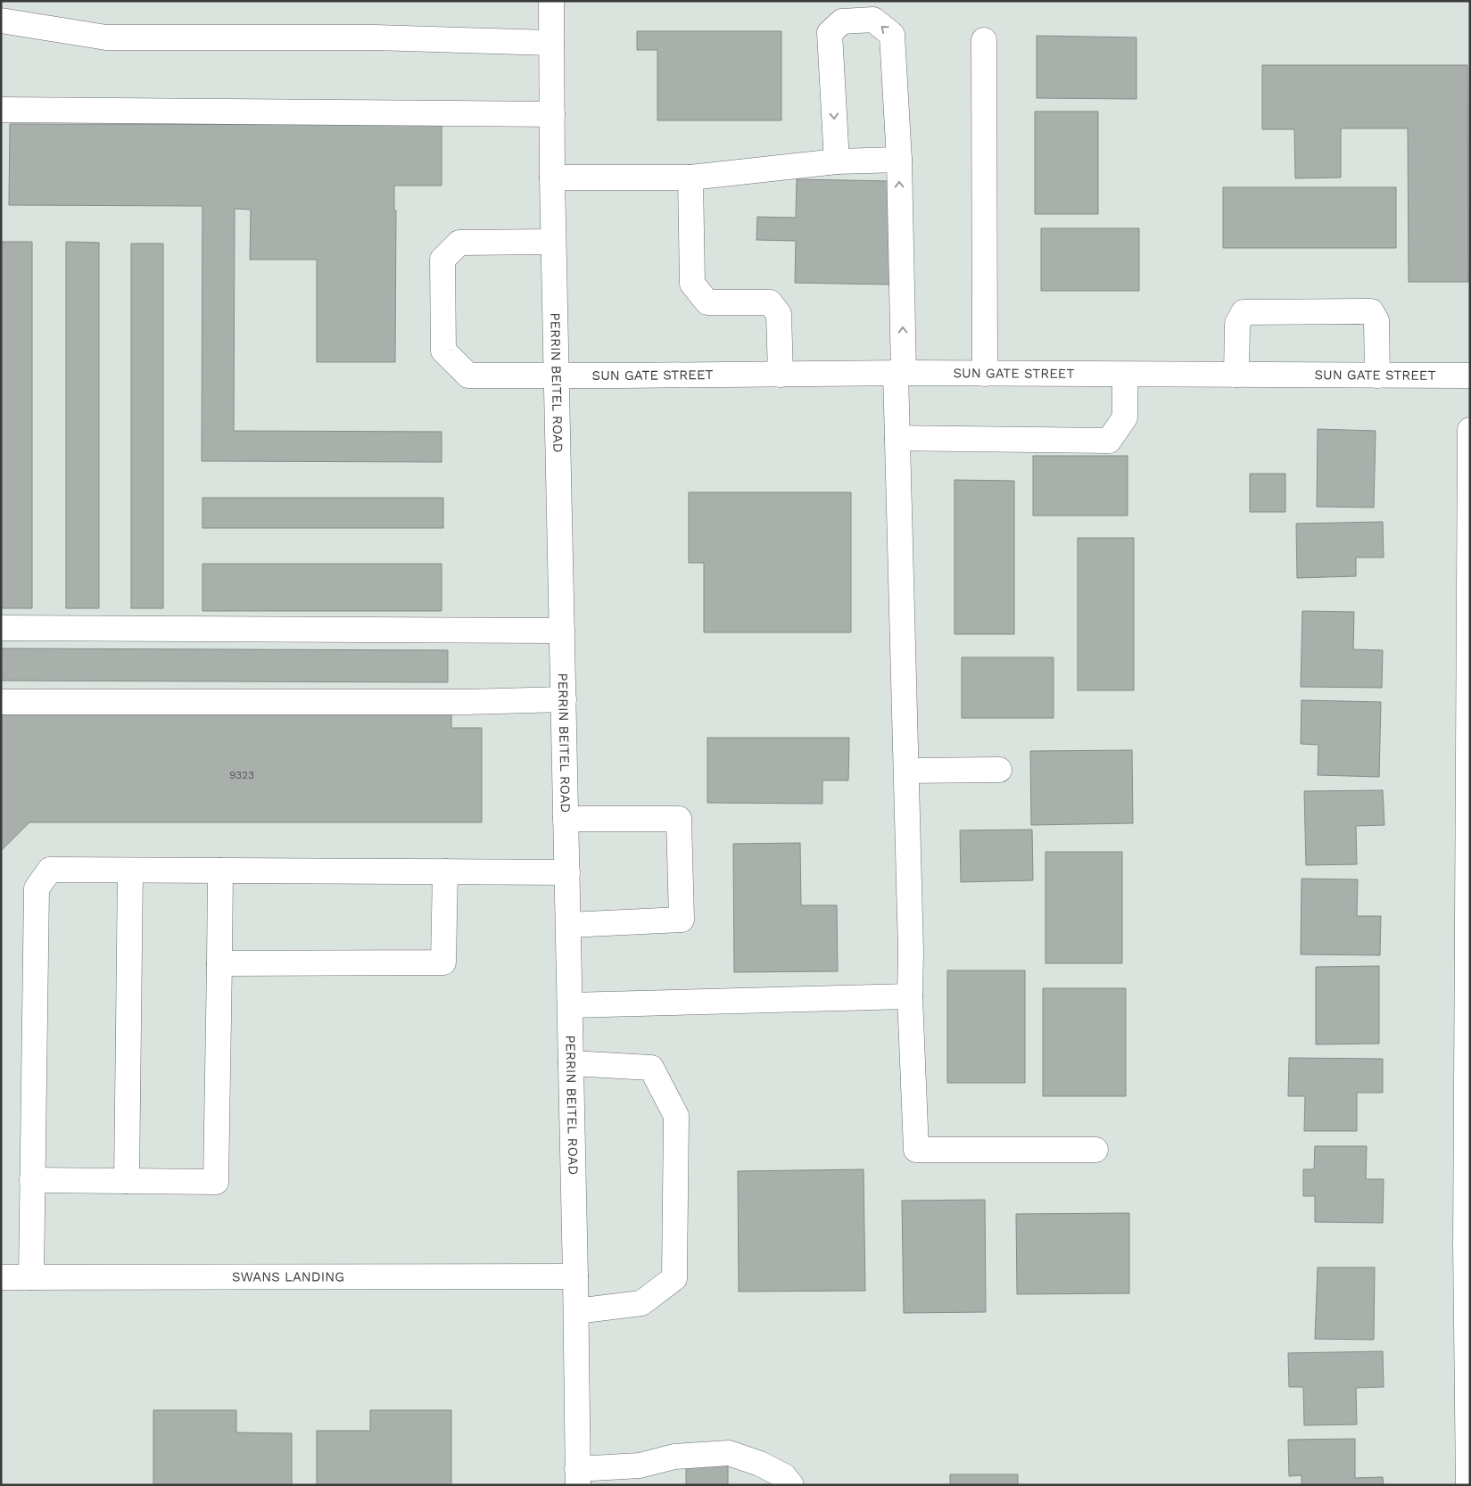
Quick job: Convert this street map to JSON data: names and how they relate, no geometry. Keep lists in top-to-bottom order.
{
  "streets": {
    "street": ["SUN GATE STREET", "PERRIN BEITEL ROAD", "SWANS LANDING"]
  },
  "crossings": [
    ["SUN GATE STREET", "PERRIN BEITEL ROAD"],
    ["PERRIN BEITEL ROAD", "SWANS LANDING"]
  ],
  "house_numbers": ["9323"]
}
